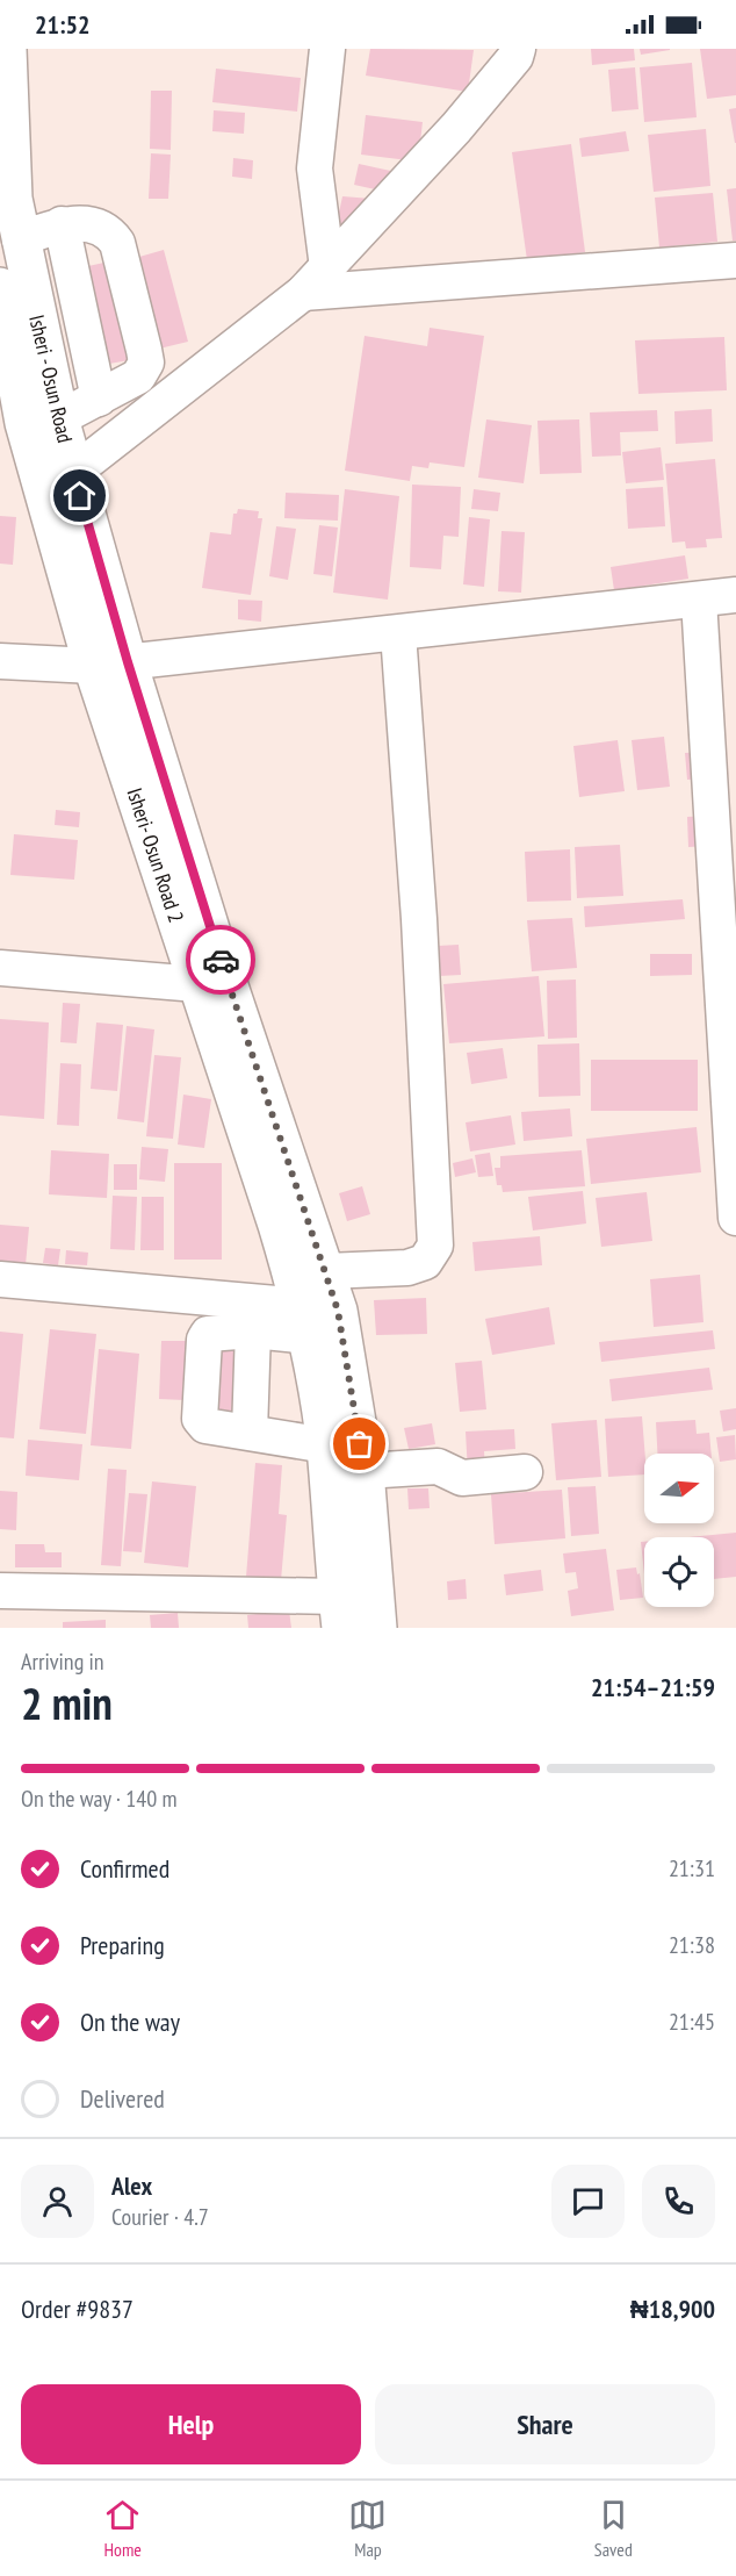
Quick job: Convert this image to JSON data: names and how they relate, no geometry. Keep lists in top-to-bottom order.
{
  "streets": {
    "main road": ["Isheri - Osun Road", "Isheri- Osun Road 2"]
  },
  "crossings": [
    ["Isheri - Osun Road", "Isheri- Osun Road 2"]
  ],
  "north": "right",
  "page": {
    "status": "21:52",
    "heading": ["2 min", "Arriving in", "21:54–21:59"],
    "panel": [
      "Alex",
      "Courier · 4.7",
      "Order #9837",
      "₦18,900"
    ],
    "bar": "On the way · 140 m",
    "list": [
      ["Confirmed", "21:31"],
      ["Preparing", "21:38"],
      ["On the way", "21:45"],
      "Delivered"
    ],
    "buttons": ["Help", "Share"],
    "tabs": ["Home", "Map", "Saved"]
  }
}
